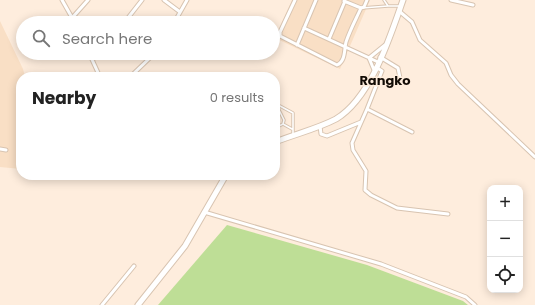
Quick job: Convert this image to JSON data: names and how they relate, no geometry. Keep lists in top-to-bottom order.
{
  "districts": ["Rangko"],
  "page": {
    "search": "Search here",
    "heading": ["Nearby", "0 results"],
    "map_buttons": ["+", "−"]
  }
}
